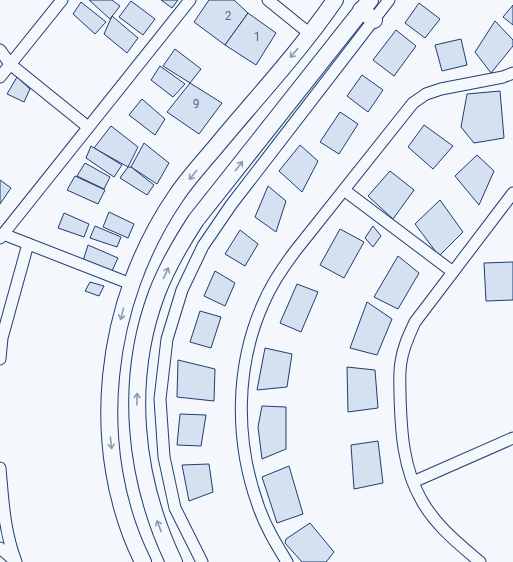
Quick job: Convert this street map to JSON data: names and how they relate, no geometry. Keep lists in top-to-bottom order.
{
  "house_numbers": ["2", "1", "9"]
}
